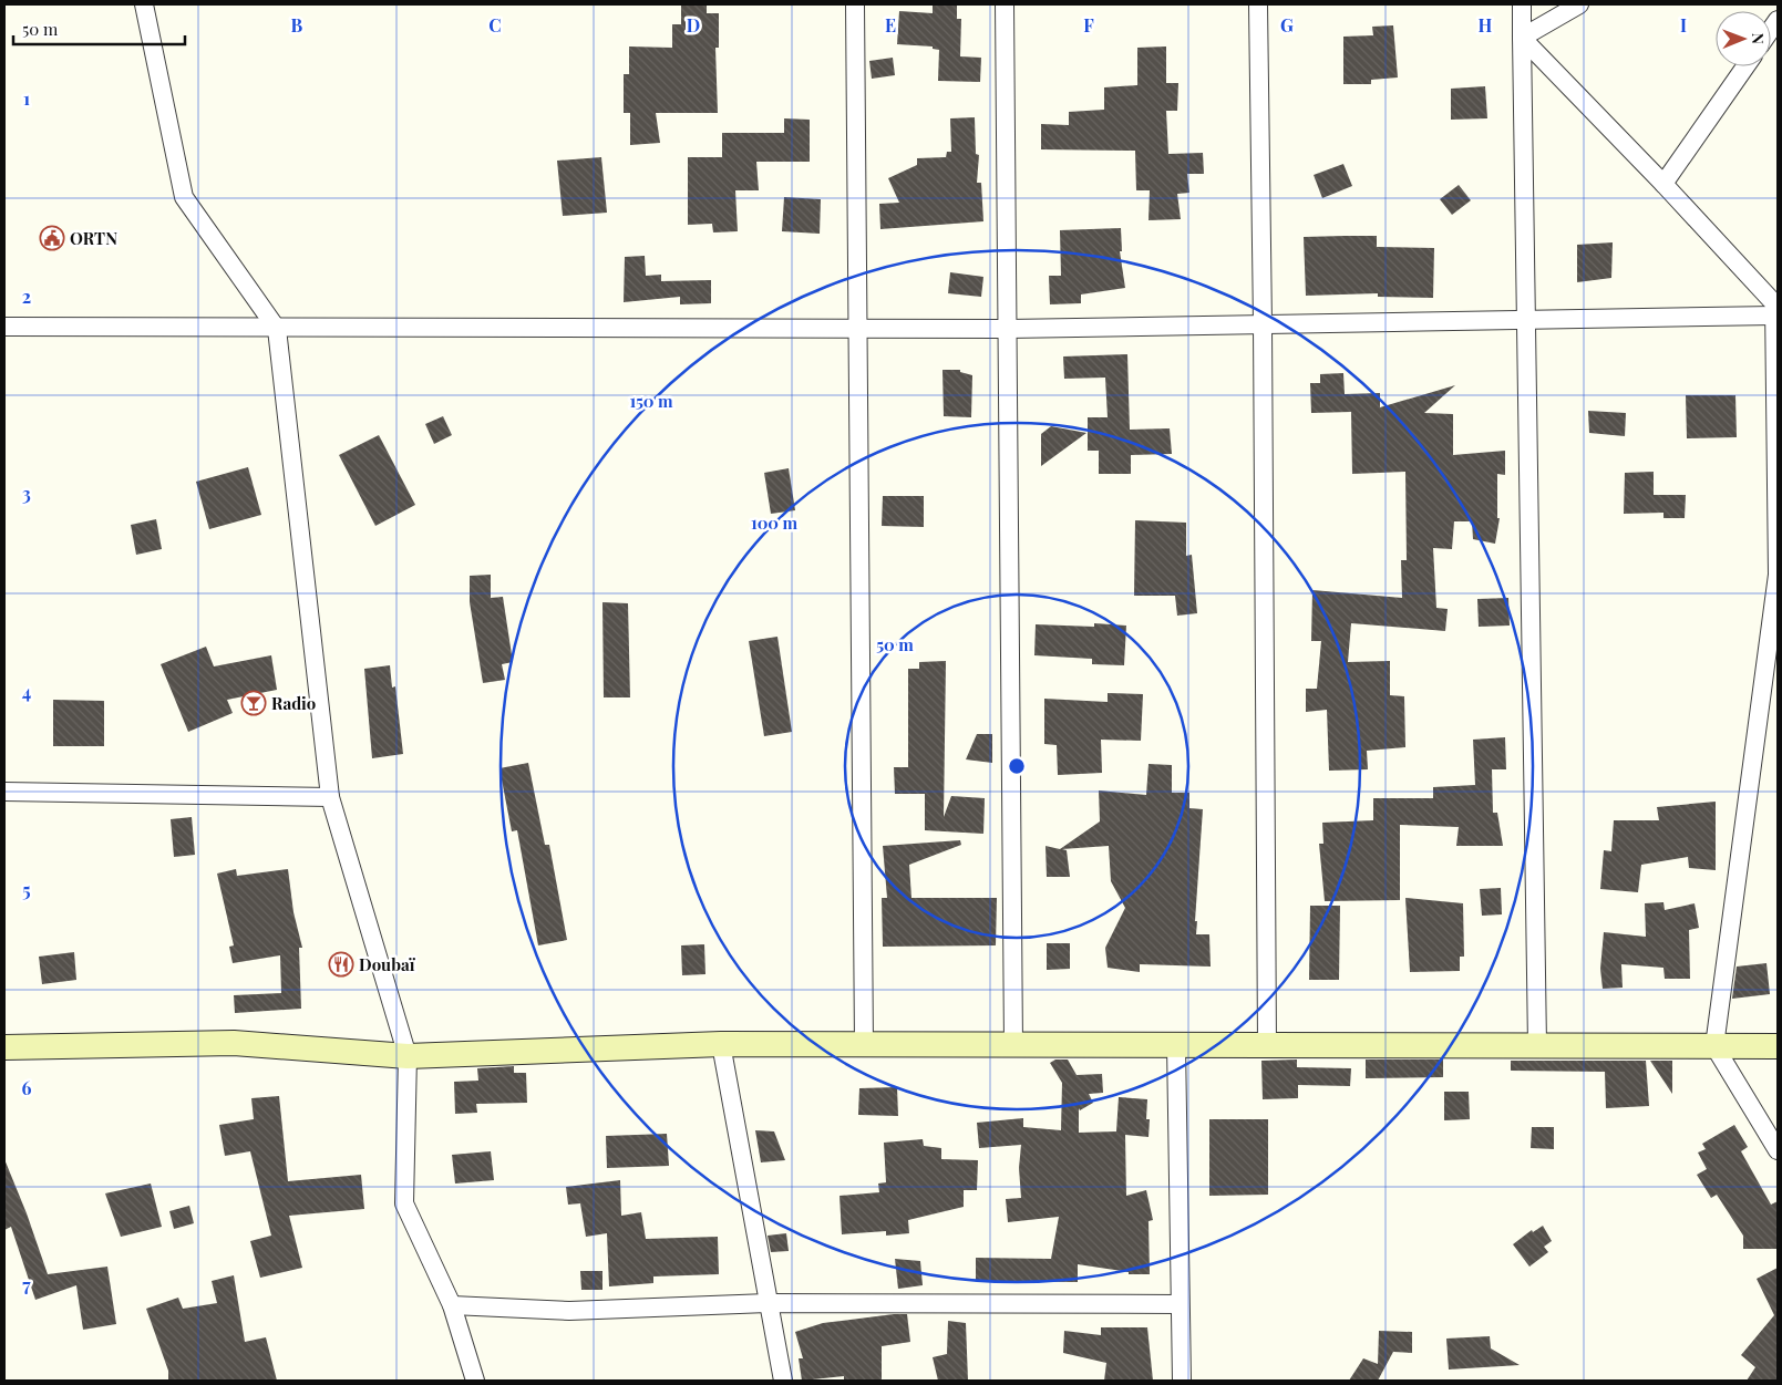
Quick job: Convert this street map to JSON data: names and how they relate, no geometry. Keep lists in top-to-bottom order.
{
  "places": {
    "public building": ["ORTN"],
    "bar": ["Radio"],
    "restaurant": ["Doubaï"]
  },
  "scale_bar": "50 m",
  "north": "right",
  "grid": {
    "columns": [
      "B",
      "C",
      "D",
      "E",
      "F",
      "G",
      "H",
      "I"
    ],
    "rows": [
      "1",
      "2",
      "3",
      "4",
      "5",
      "6",
      "7"
    ]
  },
  "rings": ["150 m", "100 m", "50 m"]
}
